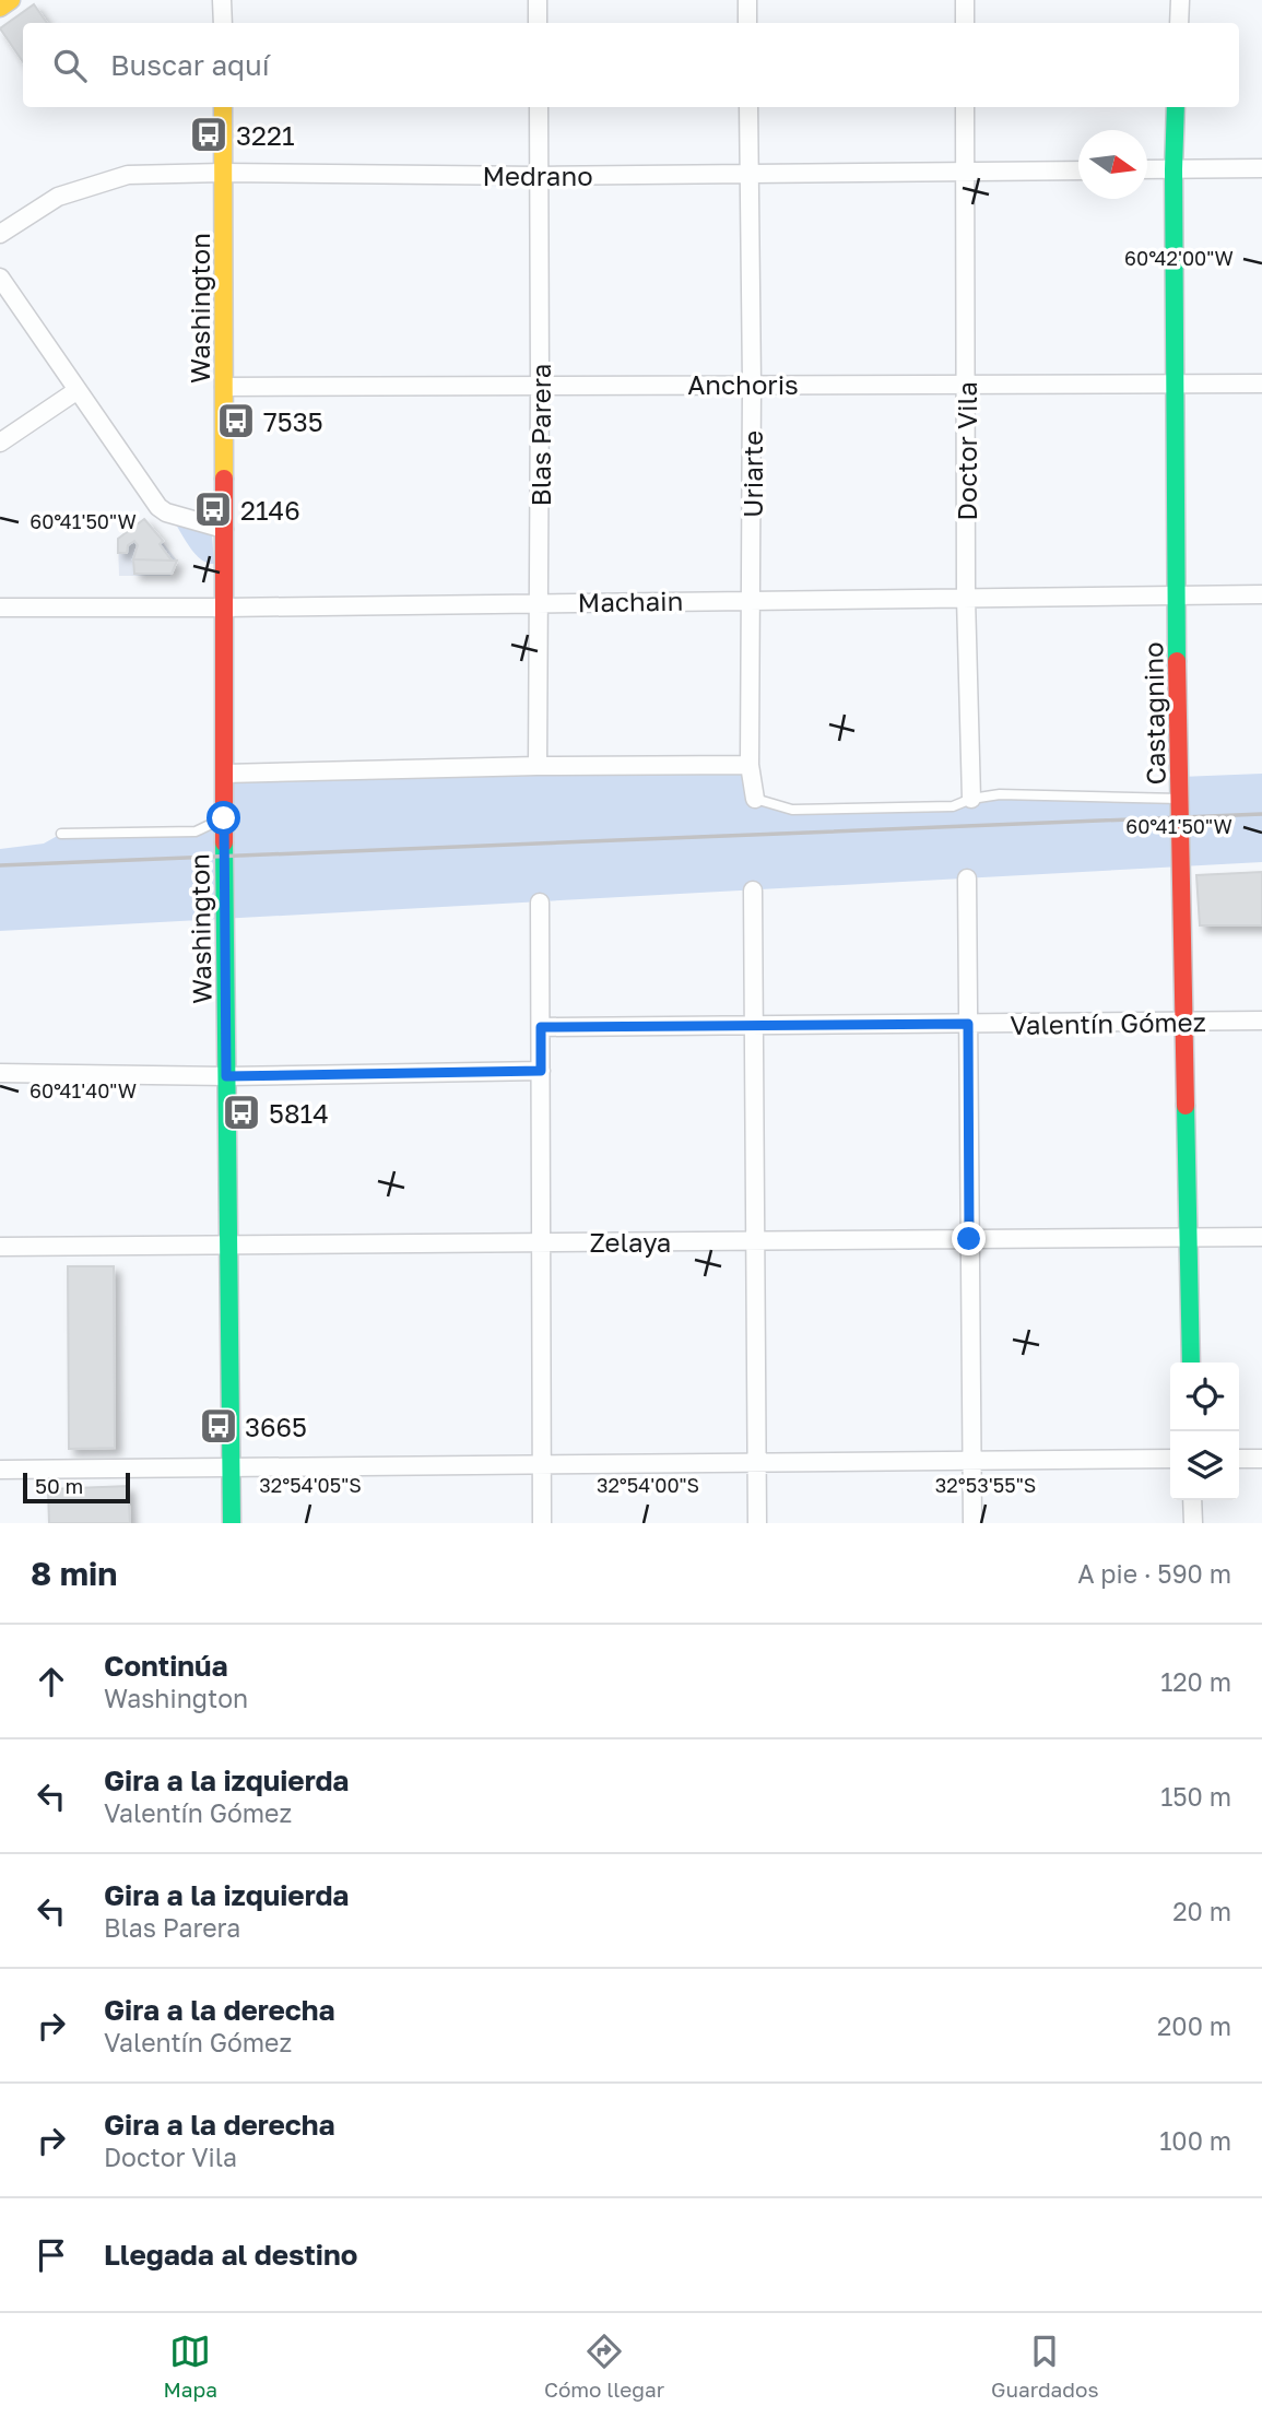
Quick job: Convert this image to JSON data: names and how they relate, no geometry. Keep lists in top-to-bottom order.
{
  "streets": {
    "street": [
      "Medrano",
      "Washington",
      "Anchoris",
      "Blas Parera",
      "Doctor Vila",
      "Uriarte",
      "Machain",
      "Castagnino",
      "Valentín Gómez",
      "Zelaya"
    ]
  },
  "crossings": [
    ["Medrano", "Washington"],
    ["Medrano", "Blas Parera"],
    ["Medrano", "Doctor Vila"],
    ["Medrano", "Uriarte"],
    ["Washington", "Anchoris"],
    ["Washington", "Machain"],
    ["Washington", "Zelaya"],
    ["Anchoris", "Blas Parera"],
    ["Anchoris", "Doctor Vila"],
    ["Anchoris", "Uriarte"],
    ["Anchoris", "Castagnino"],
    ["Blas Parera", "Machain"],
    ["Doctor Vila", "Machain"],
    ["Uriarte", "Machain"],
    ["Machain", "Castagnino"],
    ["Castagnino", "Valentín Gómez"],
    ["Castagnino", "Zelaya"]
  ],
  "places": {
    "bus stop": [
      "3221",
      "7535",
      "2146",
      "5814",
      "3665"
    ]
  },
  "scale_bar": "50 m",
  "north": "right",
  "page": {
    "search": "Buscar aquí",
    "scale": "50 m",
    "heading": ["8 min", "A pie · 590 m"],
    "list": [
      ["Continúa", "Washington", "120 m"],
      ["Gira a la izquierda", "Valentín Gómez", "150 m"],
      ["Gira a la izquierda", "Blas Parera", "20 m"],
      ["Gira a la derecha", "Valentín Gómez", "200 m"],
      ["Gira a la derecha", "Doctor Vila", "100 m"],
      "Llegada al destino"
    ],
    "nav": ["Mapa", "Cómo llegar", "Guardados"]
  },
  "coordinates": [
    "60°42'00\"W",
    "60°41'50\"W",
    "60°41'40\"W",
    "32°54'05\"S",
    "32°54'00\"S",
    "32°53'55\"S"
  ]
}
